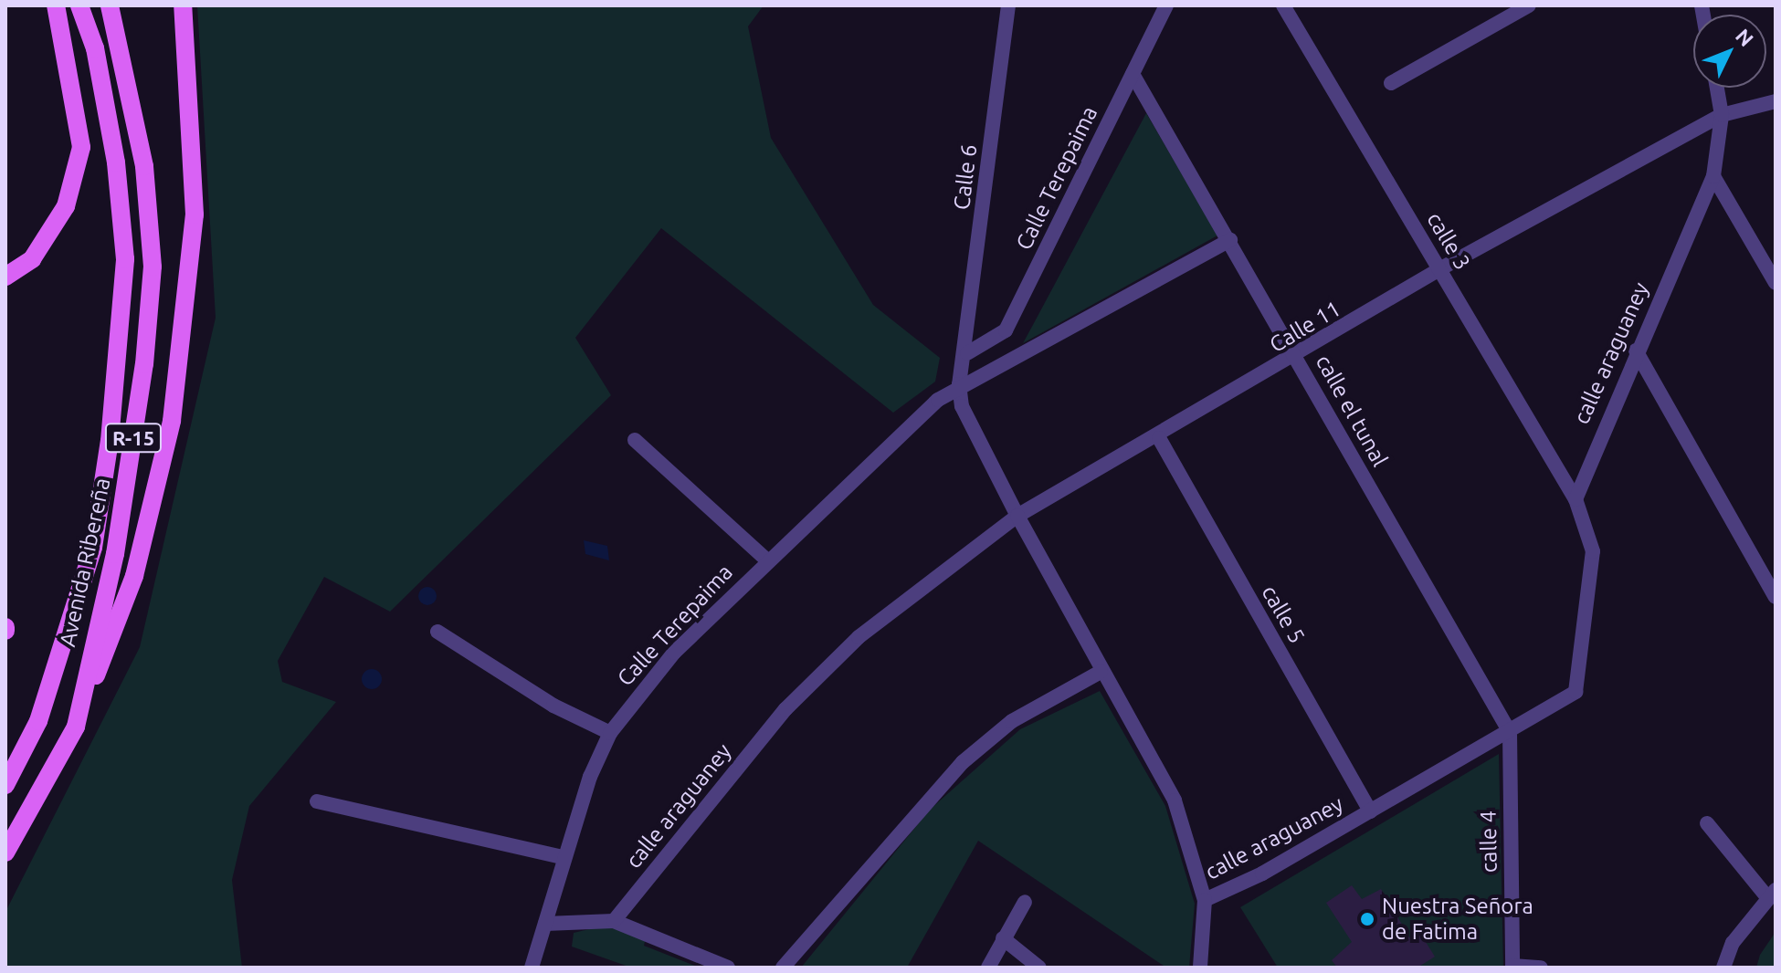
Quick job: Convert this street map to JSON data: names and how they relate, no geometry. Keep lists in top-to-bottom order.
{
  "streets": {
    "main road": ["R-15", "Avenida Ribereña"],
    "street": [
      "Calle 6",
      "Calle Terepaima",
      "calle 3",
      "Calle 11",
      "calle araguaney",
      "calle el tunal",
      "calle 5",
      "calle 4"
    ]
  },
  "crossings": [
    ["Calle 6", "Calle Terepaima"],
    ["Calle Terepaima", "calle el tunal"],
    ["calle 3", "Calle 11"],
    ["calle 3", "calle araguaney"],
    ["Calle 11", "calle araguaney"],
    ["Calle 11", "calle el tunal"],
    ["Calle 11", "calle 5"],
    ["calle araguaney", "calle el tunal"],
    ["calle araguaney", "calle 5"],
    ["calle araguaney", "calle 4"],
    ["calle el tunal", "calle 4"]
  ],
  "places": ["Nuestra Señora de Fatima"],
  "north": "top right"
}
